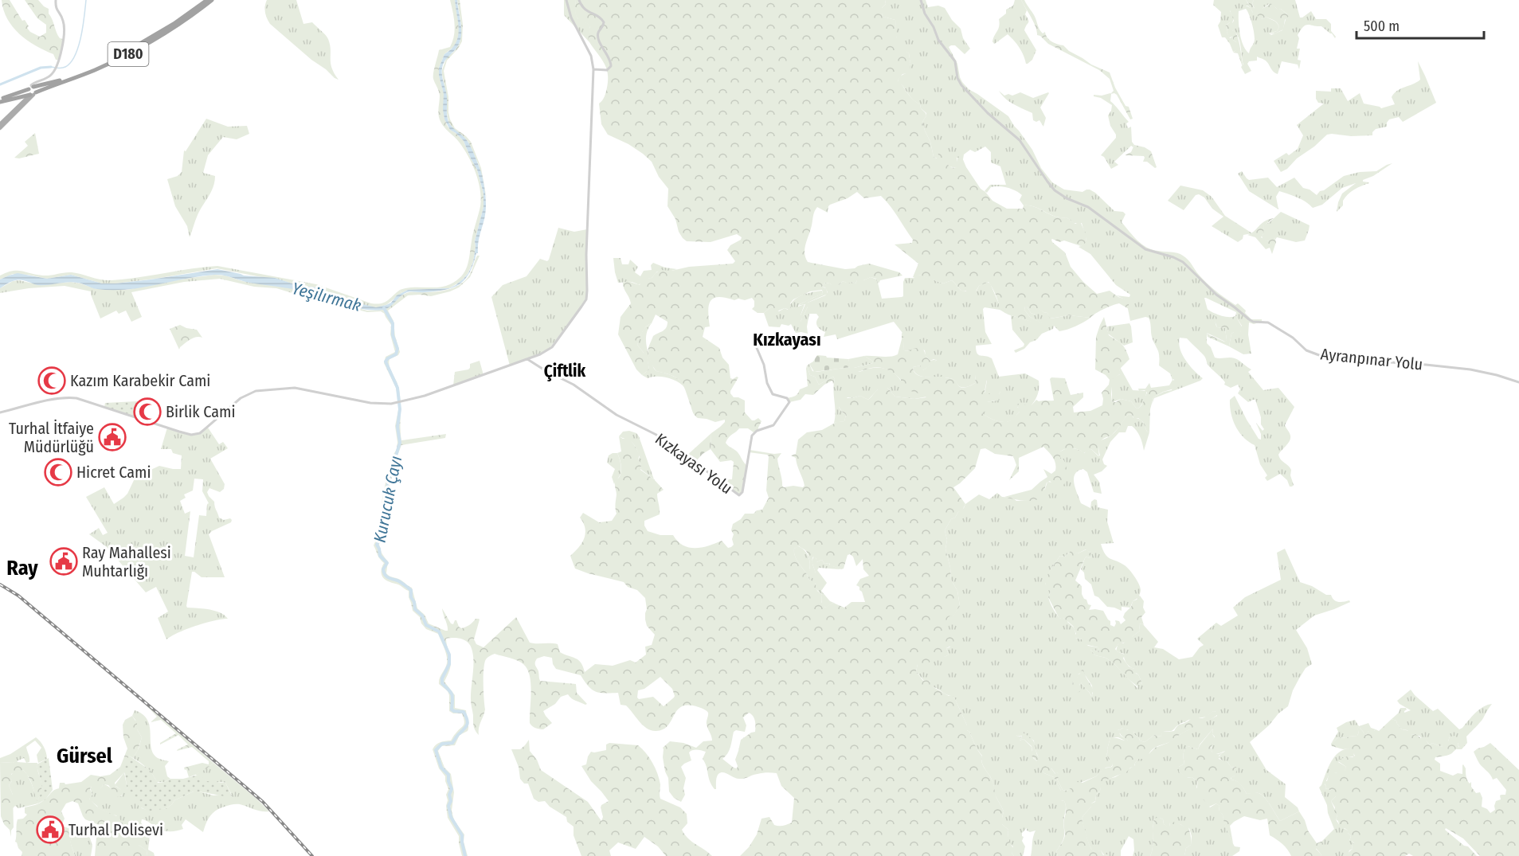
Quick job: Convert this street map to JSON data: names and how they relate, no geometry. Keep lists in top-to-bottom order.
{
  "streets": {
    "highway": ["D180"],
    "street": ["Ayranpınar Yolu", "Kızkayası Yolu"]
  },
  "districts": [
    "Kızkayası",
    "Çiftlik",
    "Ray",
    "Gürsel"
  ],
  "water": ["Yeşilırmak", "Kurucuk Çayı"],
  "places": {
    "mosque": ["Kazım Karabekir Cami", "Birlik Cami", "Hicret Cami"],
    "public building": ["Turhal İtfaiye Müdürlüğü", "Ray Mahallesi Muhtarlığı", "Turhal Polisevi"]
  },
  "scale_bar": "500 m"
}
